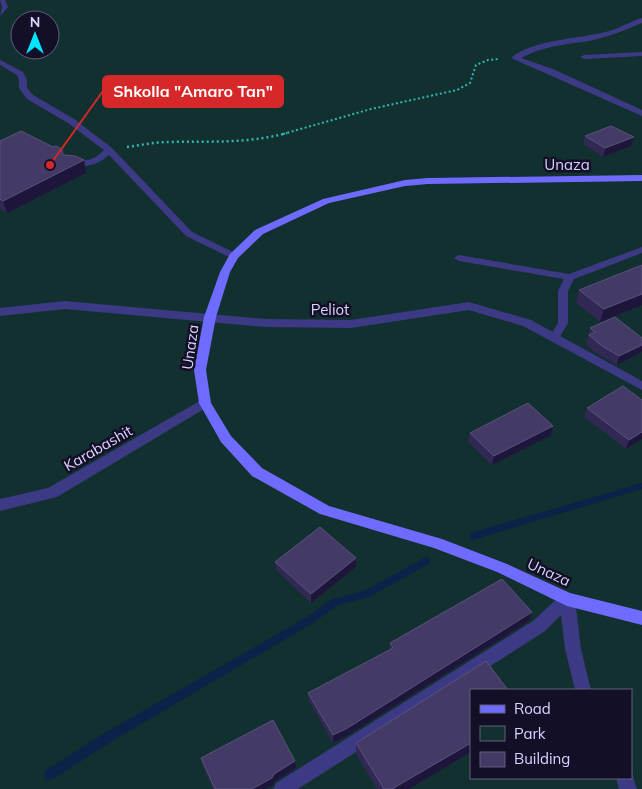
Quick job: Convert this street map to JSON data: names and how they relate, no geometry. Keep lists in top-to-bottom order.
{
  "streets": {
    "main road": ["Unaza"],
    "street": ["Peliot", "Karabashit"]
  },
  "crossings": [
    ["Unaza", "Peliot"],
    ["Unaza", "Karabashit"]
  ],
  "places": ["Shkolla \"Amaro Tan\""],
  "legend": ["Road", "Park", "Building"],
  "north": "top"
}
